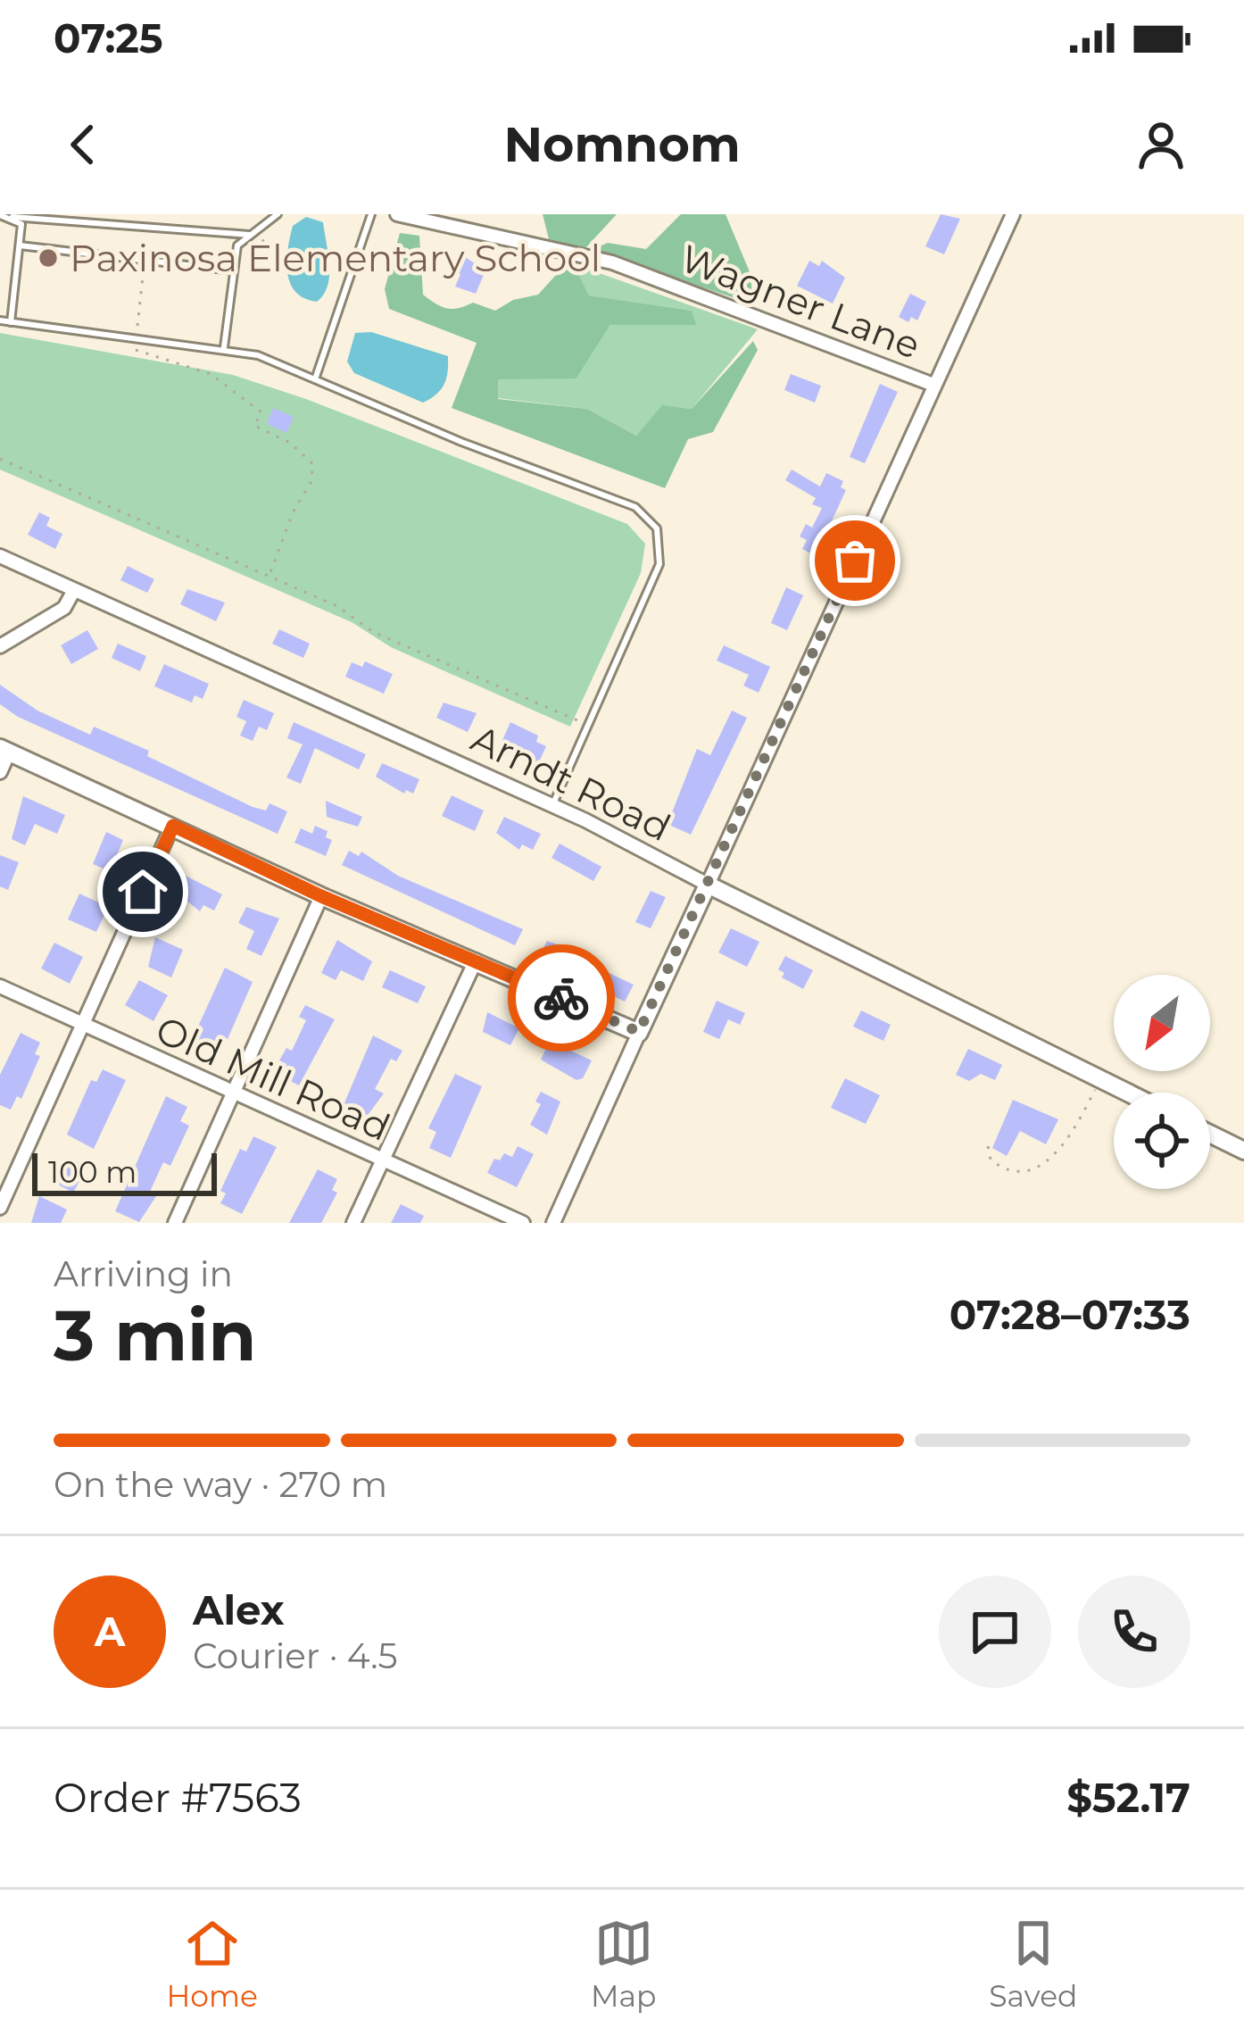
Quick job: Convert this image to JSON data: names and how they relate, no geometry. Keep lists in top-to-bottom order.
{
  "streets": {
    "street": ["Wagner Lane", "Arndt Road", "Old Mill Road"]
  },
  "places": ["Paxinosa Elementary School"],
  "scale_bar": "100 m",
  "north": "bottom left",
  "page": {
    "status": "07:25",
    "header": "Nomnom",
    "scale": "100 m",
    "heading": ["3 min", "Arriving in", "07:28–07:33"],
    "panel": [
      "Alex",
      "Courier · 4.5",
      "Order #7563",
      "$52.17"
    ],
    "bar": "On the way · 270 m",
    "round": "A",
    "tabs": ["Home", "Map", "Saved"]
  }
}
